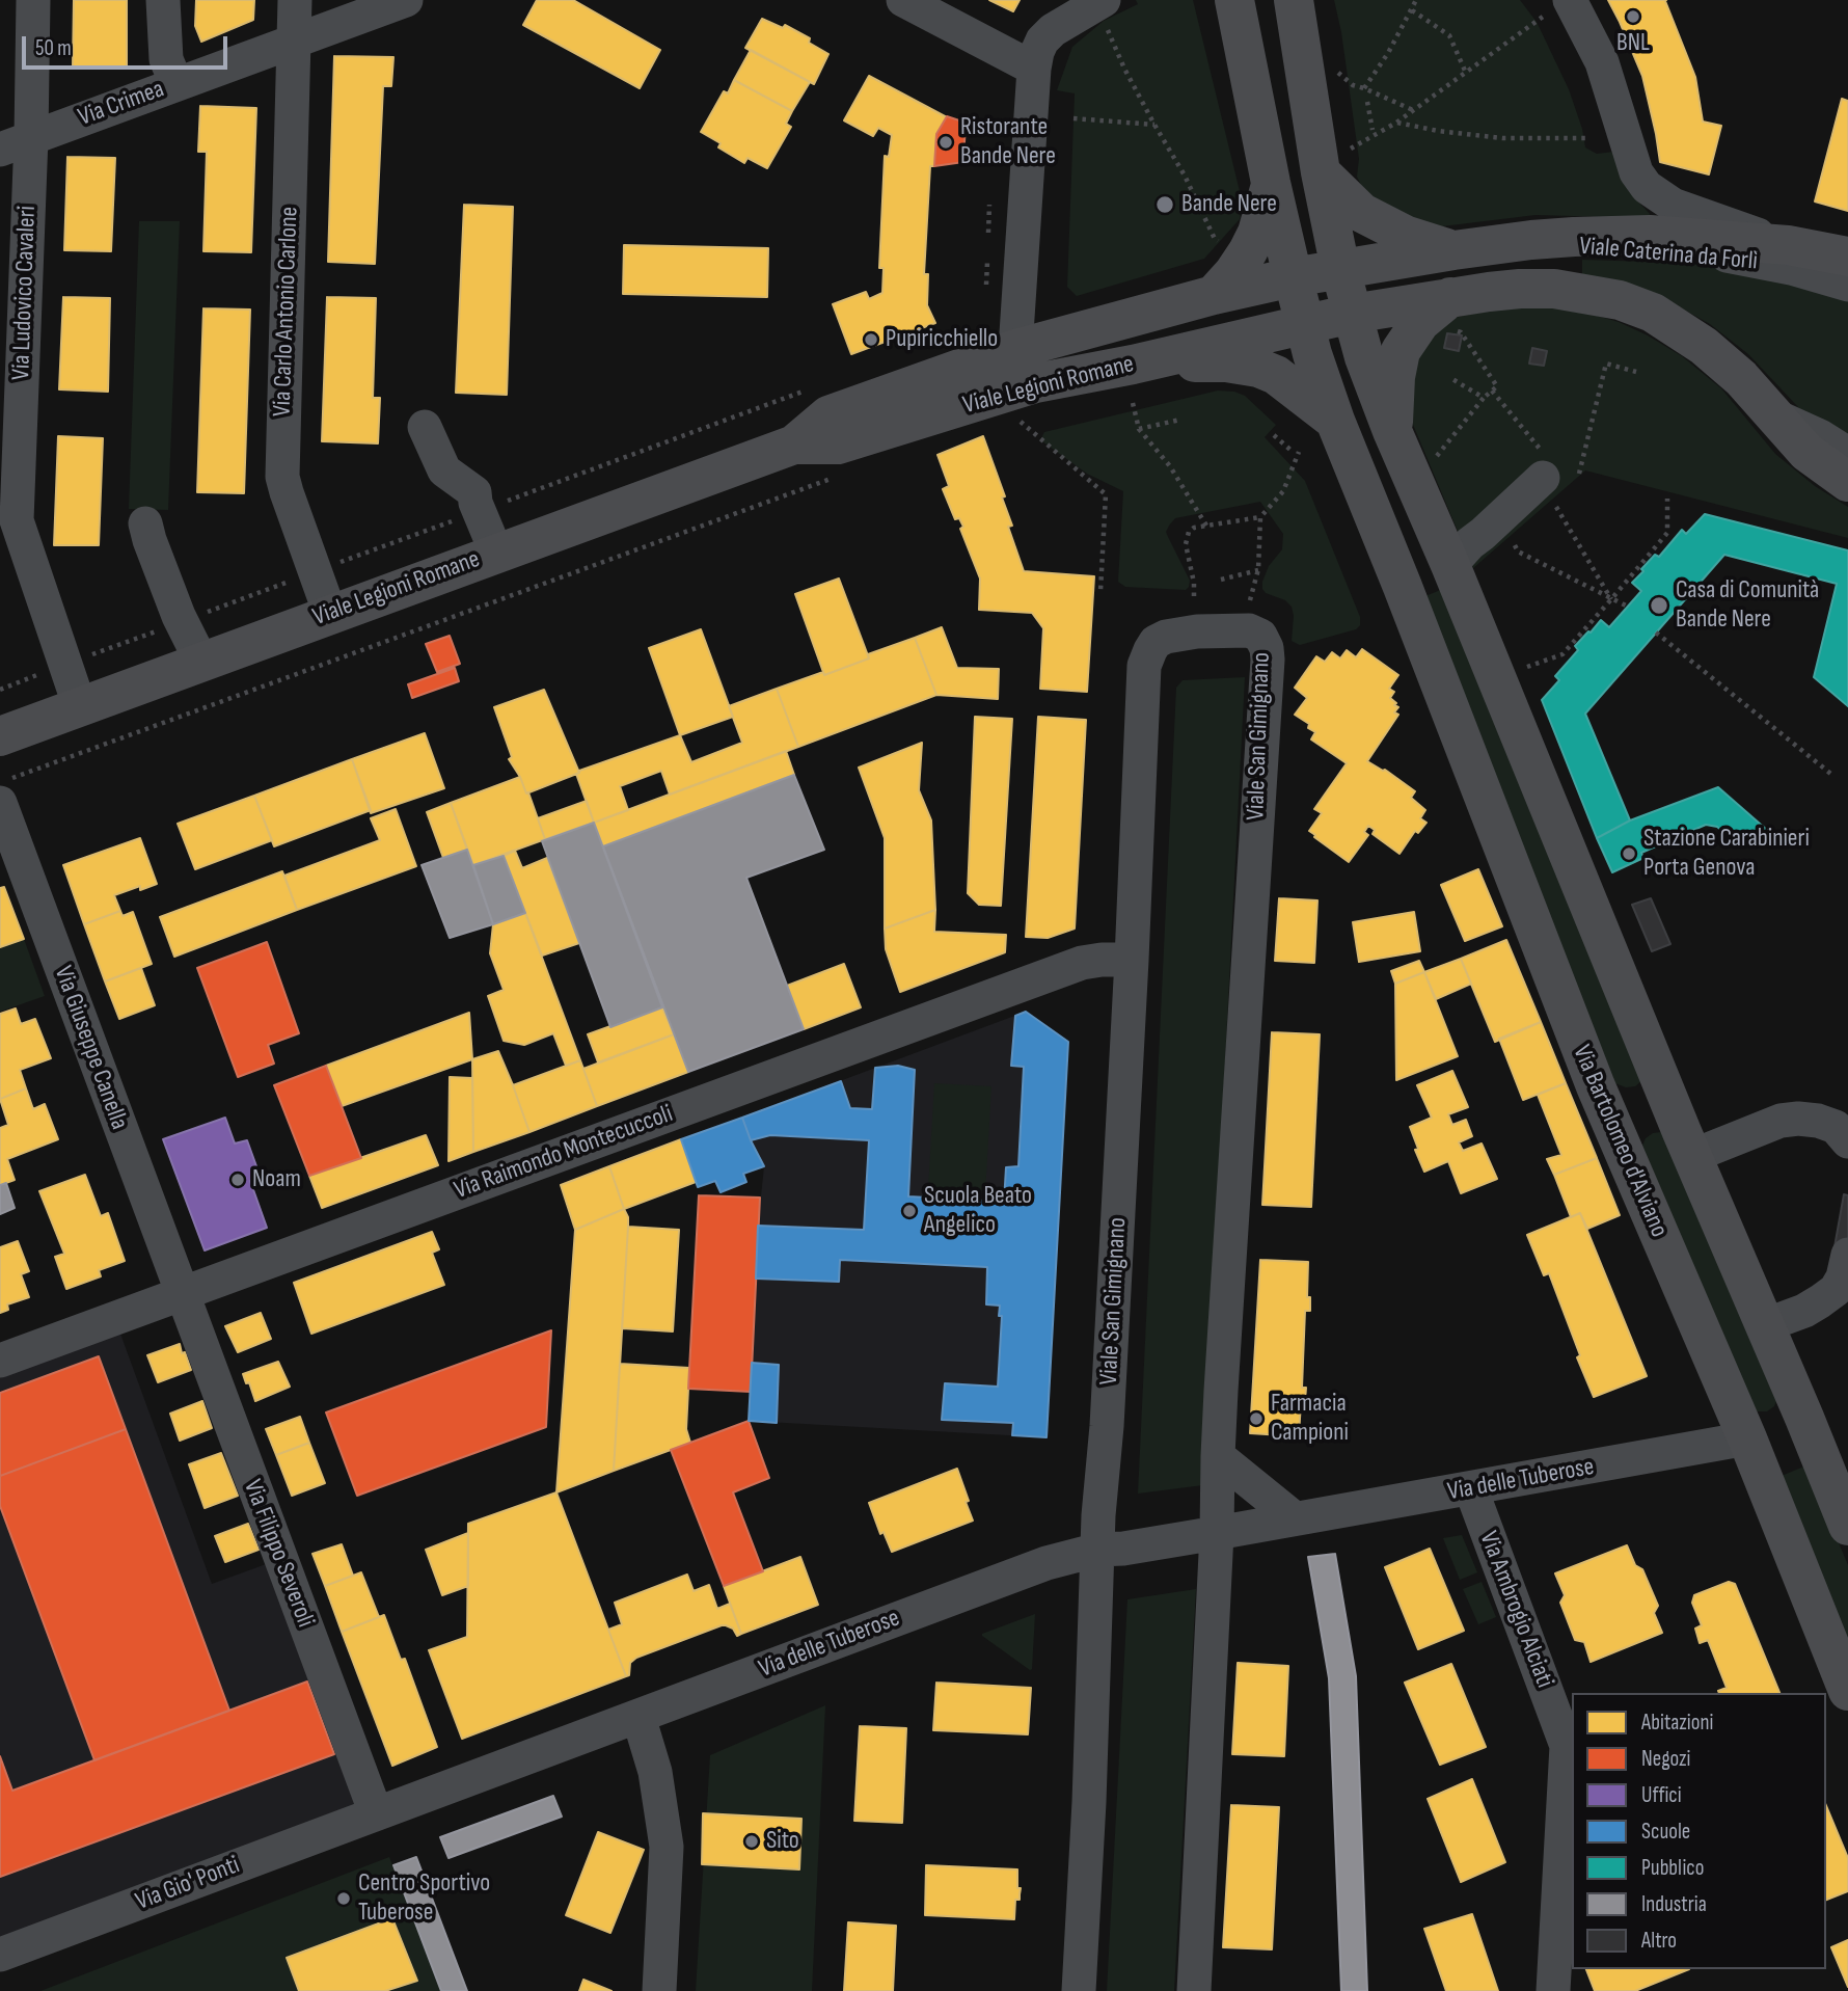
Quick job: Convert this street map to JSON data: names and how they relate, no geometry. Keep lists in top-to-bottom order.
{
  "streets": {
    "main road": ["Viale Caterina da Forlì", "Viale Legioni Romane", "Via Bartolomeo d'Alviano"],
    "street": [
      "Via Crimea",
      "Via Ludovico Cavaleri",
      "Via Carlo Antonio Carlone",
      "Viale San Gimignano",
      "Via Giuseppe Canella",
      "Via Raimondo Montecuccoli",
      "Via delle Tuberose",
      "Via Filippo Severoli",
      "Via Ambrogio Alciati",
      "Via Gio' Ponti"
    ]
  },
  "crossings": [
    ["Via Crimea", "Via Ludovico Cavaleri"],
    ["Via Crimea", "Via Carlo Antonio Carlone"],
    ["Viale Caterina da Forlì", "Viale Legioni Romane"],
    ["Via Ludovico Cavaleri", "Viale Legioni Romane"],
    ["Via Carlo Antonio Carlone", "Viale Legioni Romane"],
    ["Viale San Gimignano", "Via Raimondo Montecuccoli"],
    ["Viale San Gimignano", "Via delle Tuberose"],
    ["Via Giuseppe Canella", "Via Raimondo Montecuccoli"],
    ["Via Giuseppe Canella", "Via Filippo Severoli"],
    ["Via Bartolomeo d'Alviano", "Via delle Tuberose"],
    ["Via Raimondo Montecuccoli", "Via Filippo Severoli"],
    ["Via delle Tuberose", "Via Filippo Severoli"],
    ["Via delle Tuberose", "Via Ambrogio Alciati"],
    ["Via delle Tuberose", "Via Gio' Ponti"],
    ["Via Filippo Severoli", "Via Gio' Ponti"]
  ],
  "places": [
    "BNL",
    "Ristorante Bande Nere",
    "Bande Nere",
    "Pupiricchiello",
    "Casa di Comunità Bande Nere",
    "Stazione Carabinieri Porta Genova",
    "Noam",
    "Scuola Beato Angelico",
    "Farmacia Campioni",
    "Sito",
    "Centro Sportivo Tuberose"
  ],
  "legend": [
    "Abitazioni",
    "Negozi",
    "Uffici",
    "Scuole",
    "Pubblico",
    "Industria",
    "Altro"
  ],
  "scale_bar": "50 m"
}
